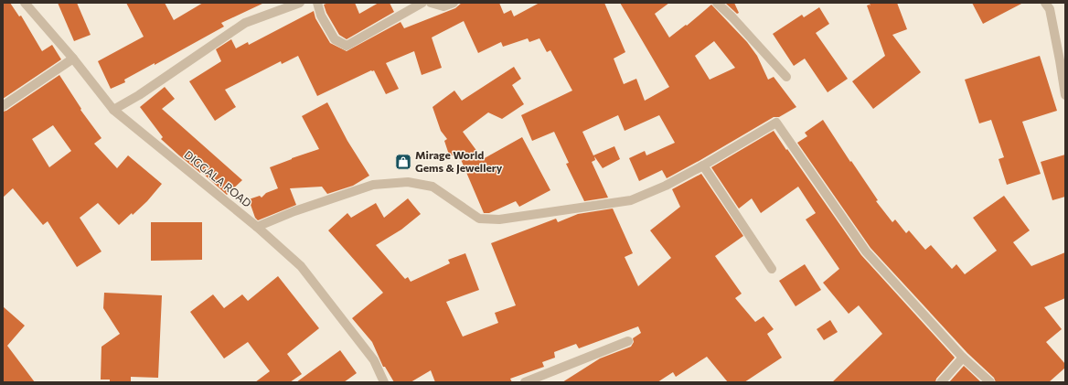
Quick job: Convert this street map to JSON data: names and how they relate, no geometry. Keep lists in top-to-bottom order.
{
  "streets": {
    "street": ["DIGGALA ROAD"]
  },
  "places": {
    "shop": ["Mirage World Gems & Jewellery"]
  }
}
